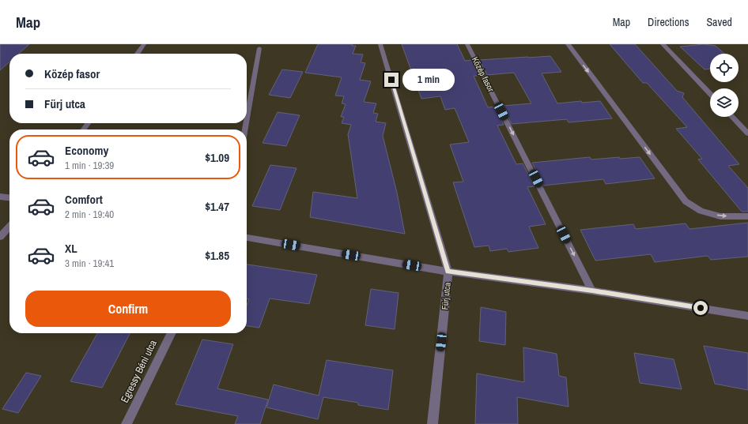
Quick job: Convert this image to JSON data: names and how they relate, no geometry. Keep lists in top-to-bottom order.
{
  "streets": {
    "street": ["Közép fasor", "Fürj utca", "Egressy Béni utca"]
  },
  "one_way": ["Közép fasor"],
  "page": {
    "header": "Map",
    "nav": ["Map", "Directions", "Saved"],
    "banner": ["Közép fasor", "Fürj utca"],
    "bubble": "1 min",
    "list": [
      {
        "name": "Economy",
        "note": "1 min · 19:39",
        "value": "$1.09"
      },
      {
        "name": "Comfort",
        "note": "2 min · 19:40",
        "value": "$1.47"
      },
      {
        "name": "XL",
        "note": "3 min · 19:41",
        "value": "$1.85"
      }
    ],
    "buttons": "Confirm"
  }
}
